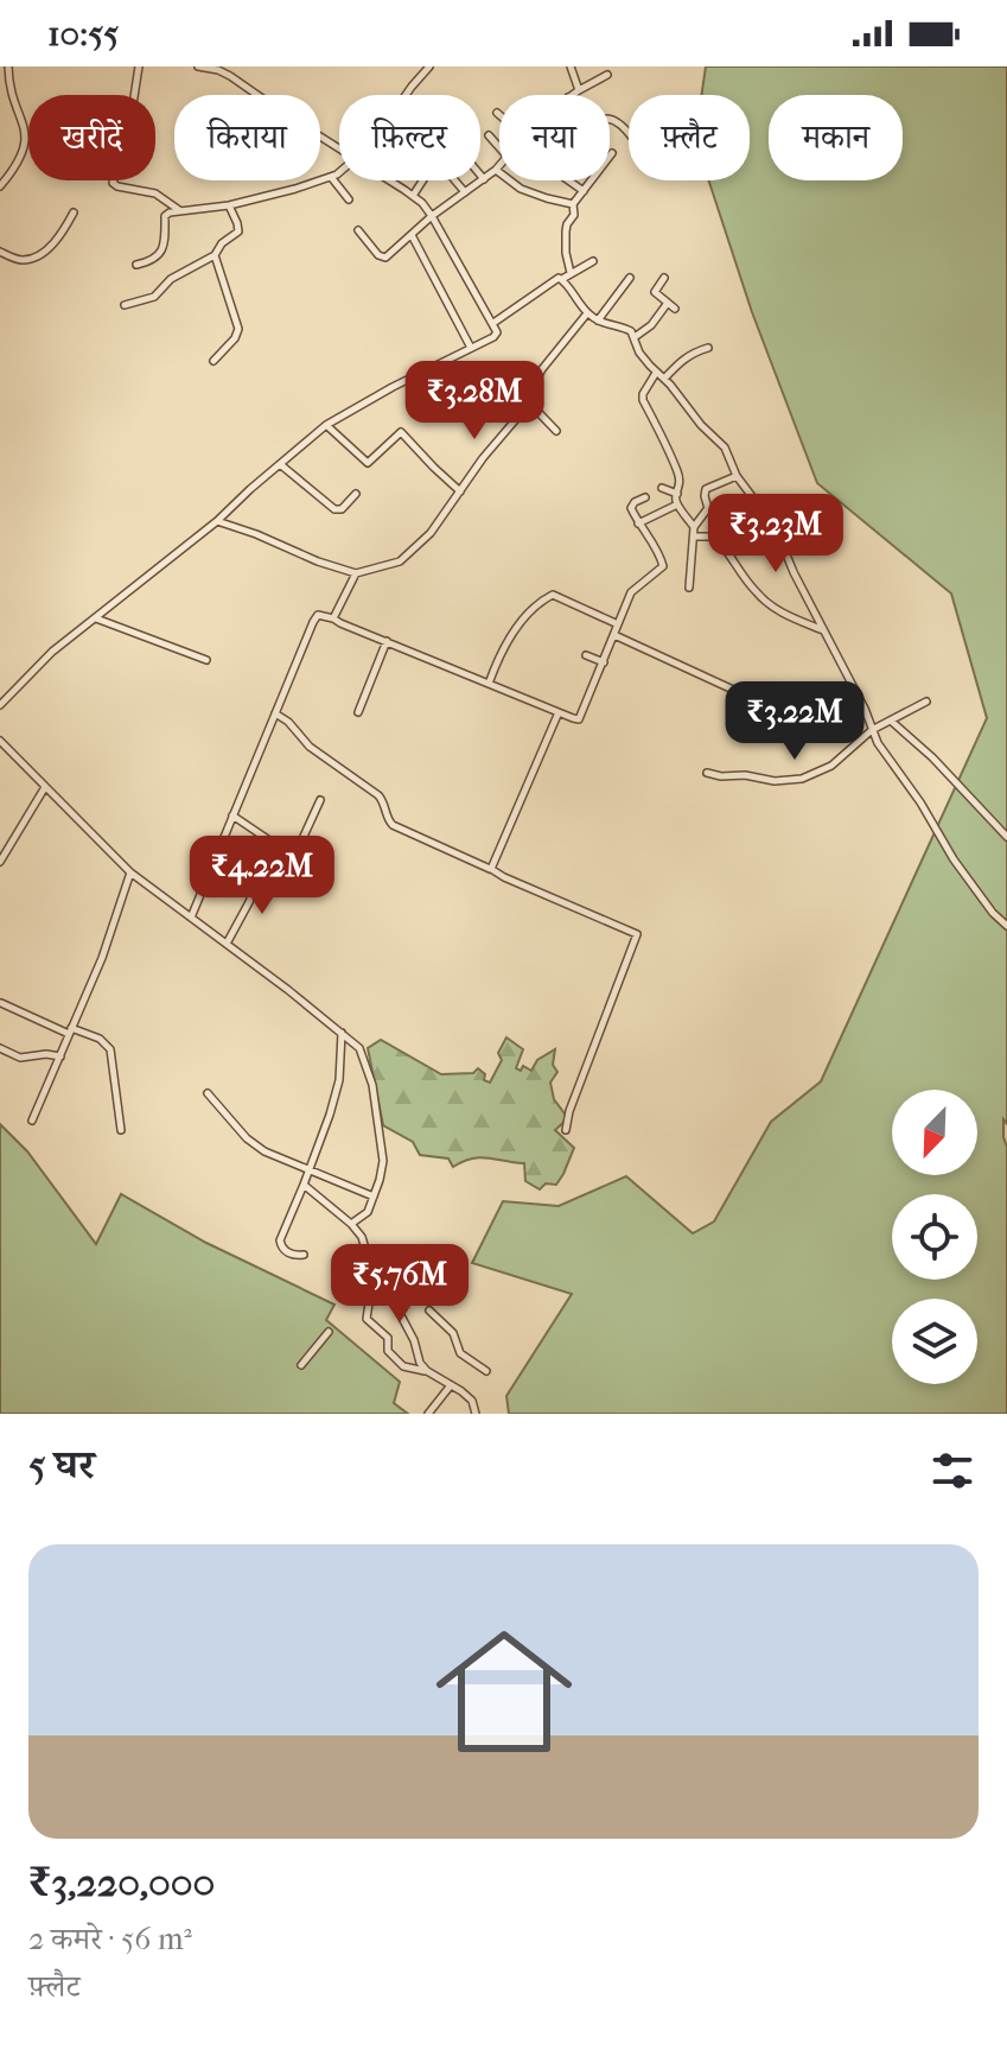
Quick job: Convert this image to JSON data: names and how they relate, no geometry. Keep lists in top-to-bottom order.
{
  "north": "bottom left",
  "page": {
    "status": "10:55",
    "chip": [
      "खरीदें",
      "किराया",
      "फ़िल्टर",
      "नया",
      "फ़्लैट",
      "मकान"
    ],
    "price": [
      "₹3.28M",
      "₹3.23M",
      "₹3.22M",
      "₹4.22M",
      "₹5.76M"
    ],
    "heading": "5 घर",
    "list": [
      {
        "name": "₹3,220,000",
        "note": "2 कमरे · 56 m² · फ़्लैट"
      }
    ]
  }
}
